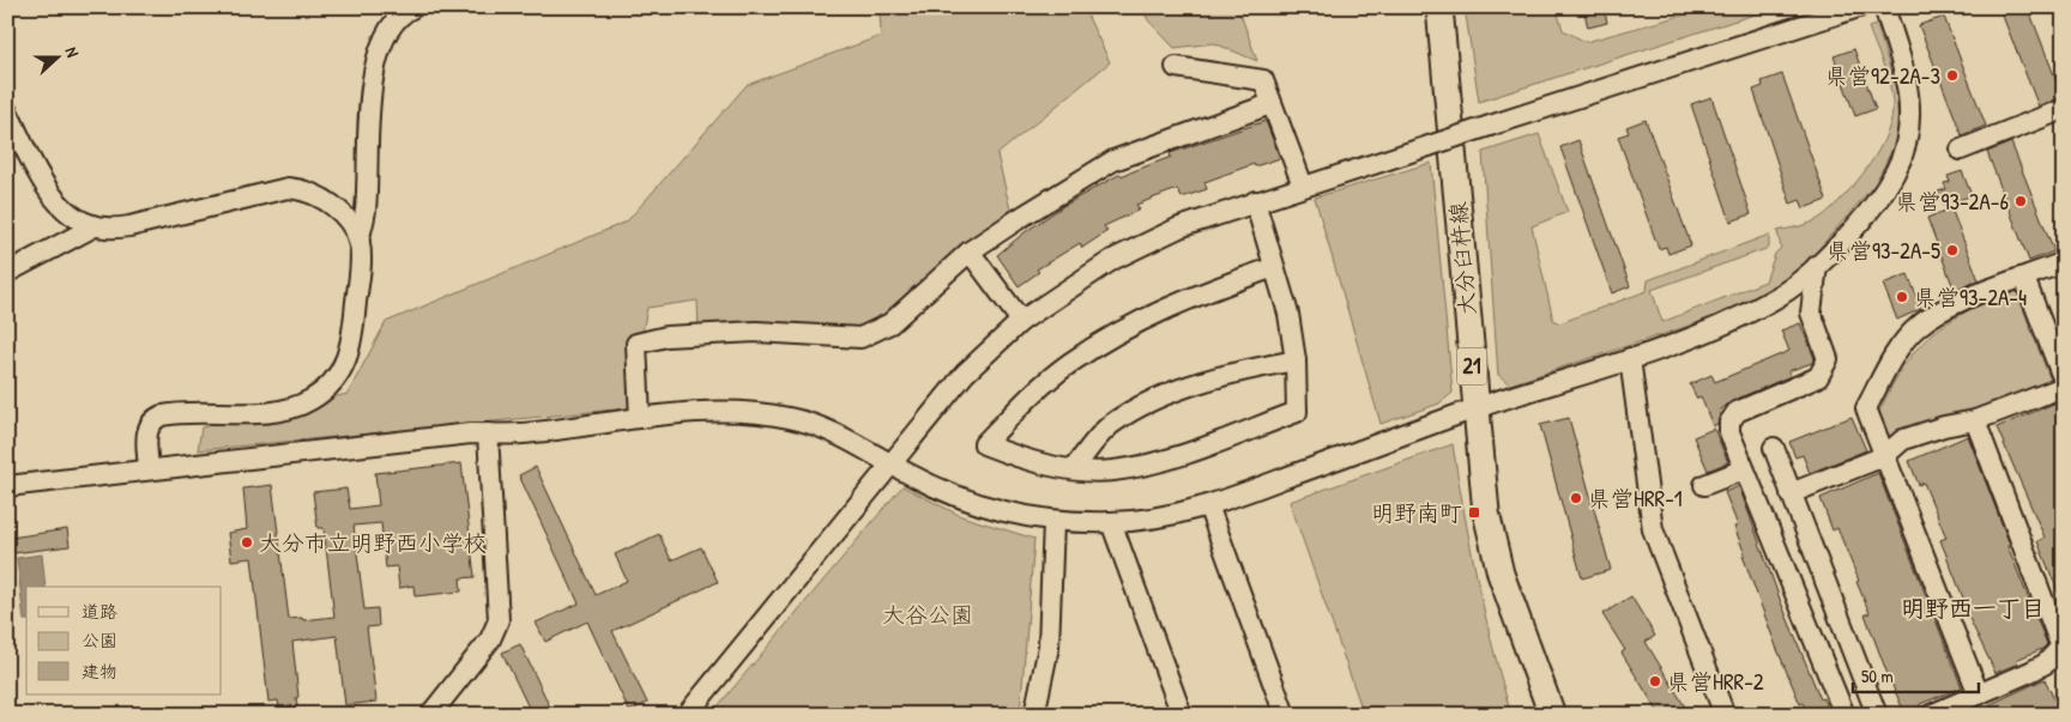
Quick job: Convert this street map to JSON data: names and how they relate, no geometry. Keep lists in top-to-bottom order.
{
  "streets": {
    "main road": ["大分臼杵線", "21"]
  },
  "districts": ["明野西一丁目"],
  "parks": ["大谷公園"],
  "places": {
    "other": [
      "県営92-2A-3",
      "県営93-2A-6",
      "県営93-2A-5",
      "県営93-2A-4",
      "県営HRR-1",
      "大分市立明野西小学校",
      "県営HRR-2"
    ],
    "transit": ["明野南町"]
  },
  "legend": ["道路", "公園", "建物"],
  "scale_bar": "50 m",
  "north": "right"
}
